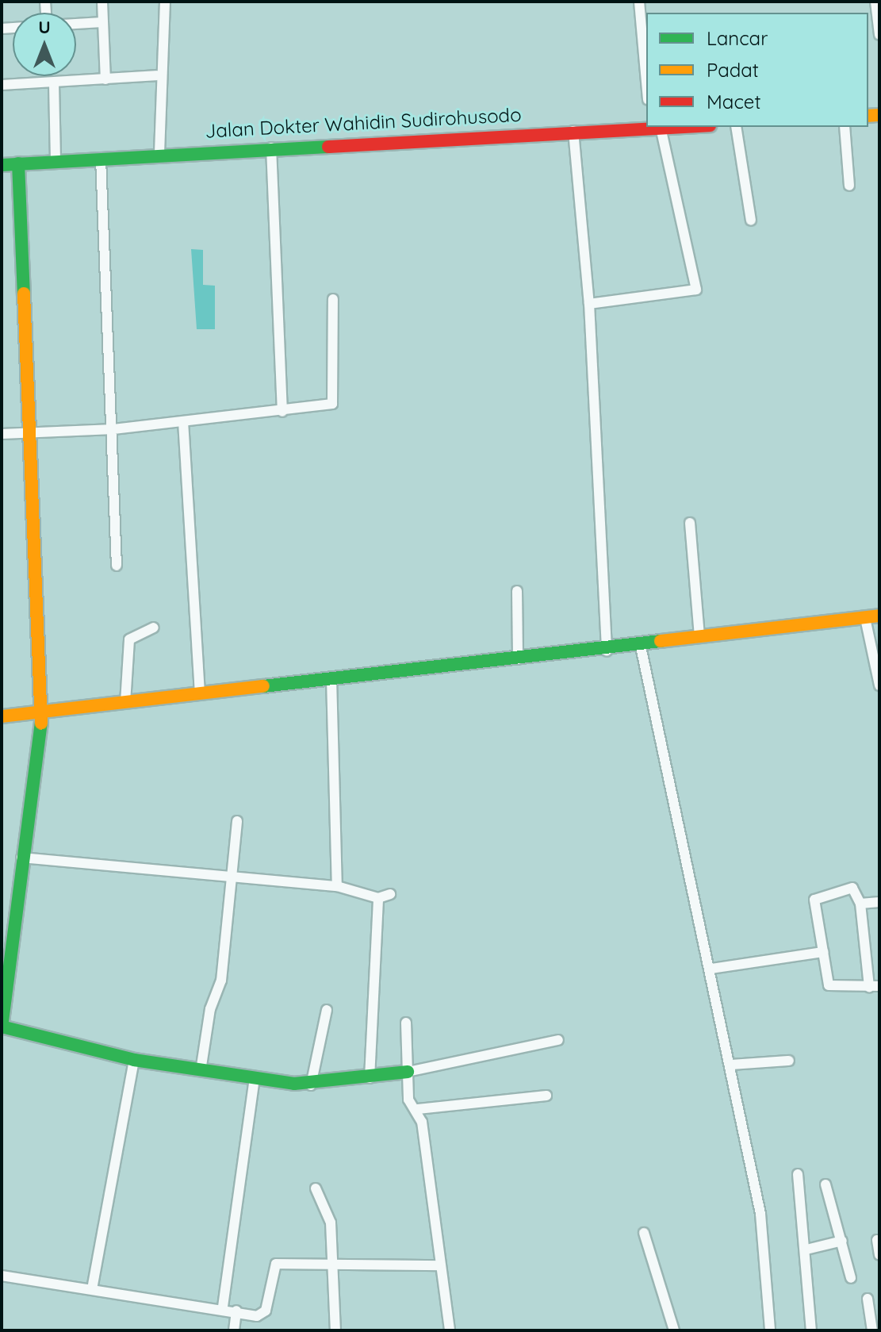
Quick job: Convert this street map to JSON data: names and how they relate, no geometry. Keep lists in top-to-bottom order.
{
  "streets": {
    "street": ["Jalan Dokter Wahidin Sudirohusodo"]
  },
  "legend": ["Lancar", "Padat", "Macet"],
  "north": "top"
}
